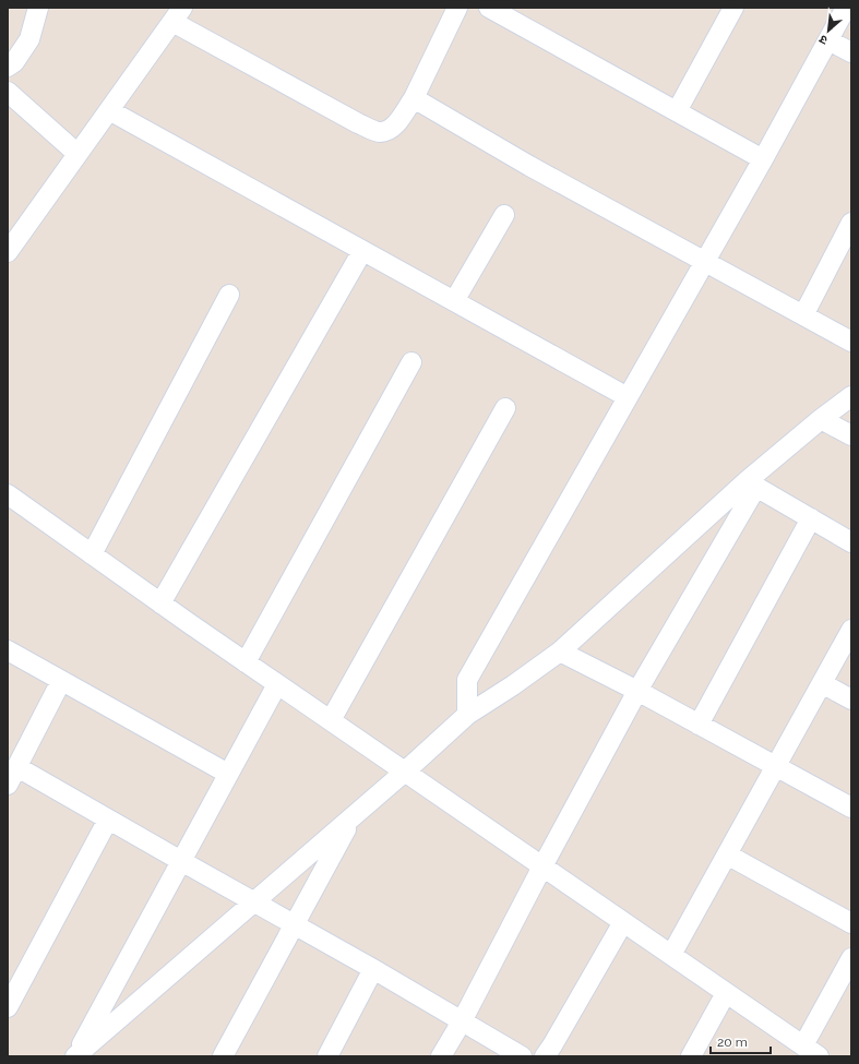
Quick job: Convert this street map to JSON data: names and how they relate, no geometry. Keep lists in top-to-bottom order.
{
  "scale_bar": "20 m",
  "north": "bottom left"
}
